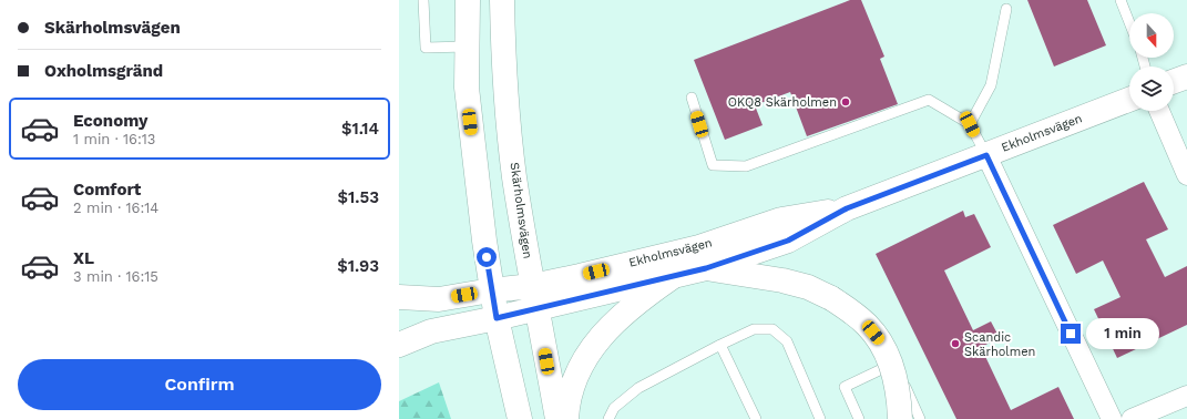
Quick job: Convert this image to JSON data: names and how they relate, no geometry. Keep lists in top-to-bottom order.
{
  "streets": {
    "main road": ["Ekholmsvägen", "Skärholmsvägen"]
  },
  "crossings": [
    ["Ekholmsvägen", "Skärholmsvägen"]
  ],
  "places": ["OKQ8 Skärholmen", "Scandic Skärholmen"],
  "north": "bottom",
  "page": {
    "banner": ["Skärholmsvägen", "Oxholmsgränd"],
    "list": [
      {
        "name": "Economy",
        "note": "1 min · 16:13",
        "value": "$1.14"
      },
      {
        "name": "Comfort",
        "note": "2 min · 16:14",
        "value": "$1.53"
      },
      {
        "name": "XL",
        "note": "3 min · 16:15",
        "value": "$1.93"
      }
    ],
    "bubble": "1 min",
    "buttons": "Confirm"
  }
}
